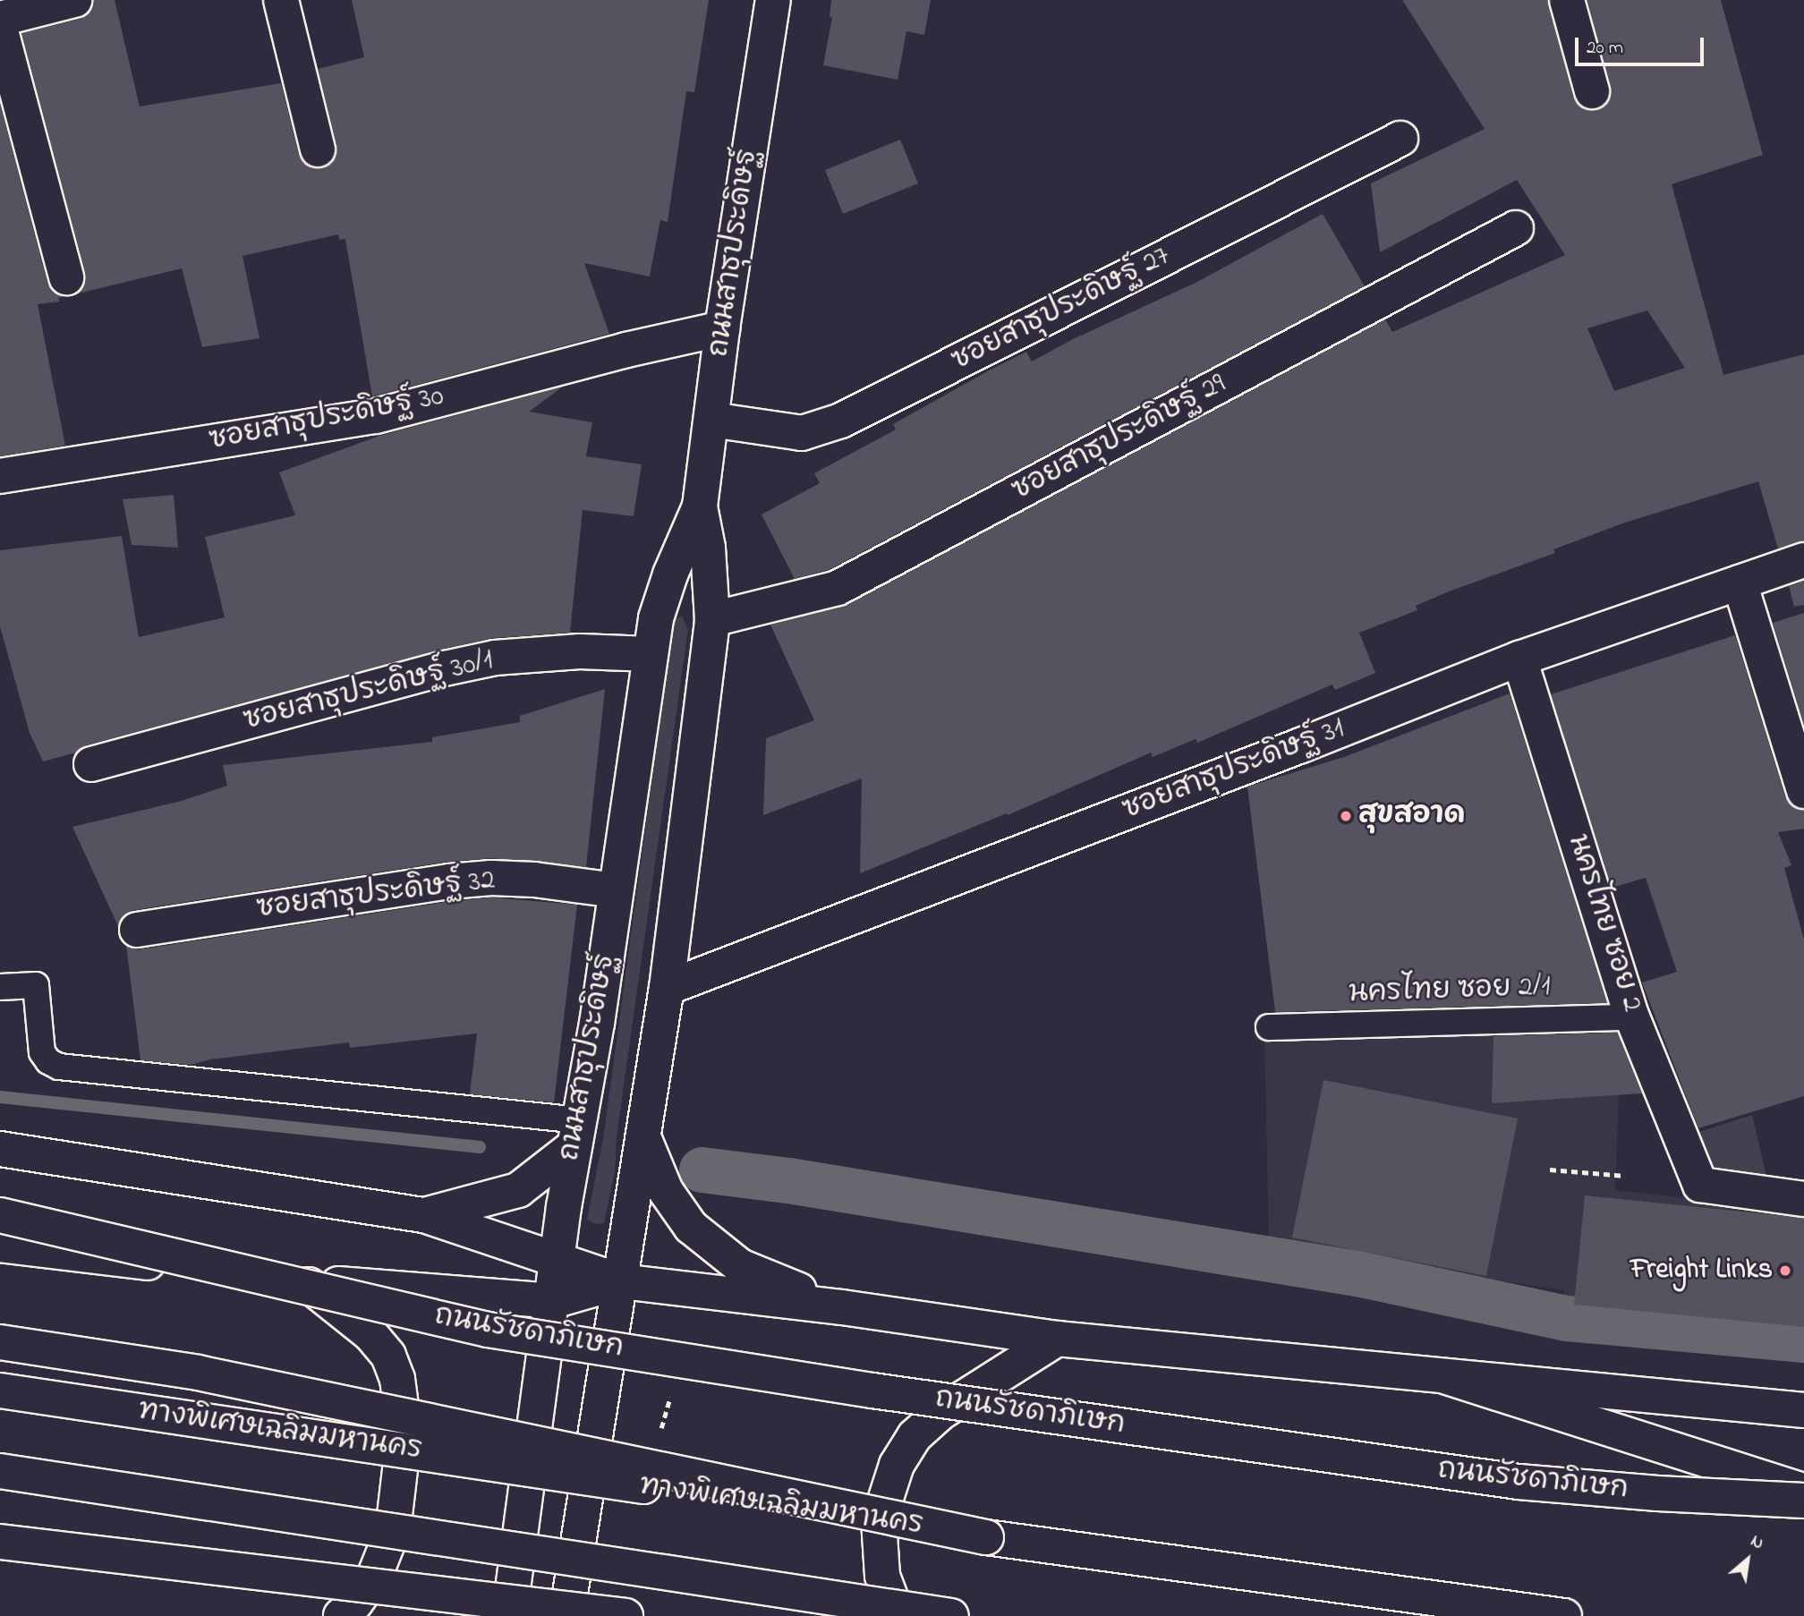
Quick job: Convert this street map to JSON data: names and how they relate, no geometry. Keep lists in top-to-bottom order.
{
  "streets": {
    "main road": [
      "ถนนสาธุประดิษฐ์",
      "ซอยสาธุประดิษฐ์ 27",
      "ซอยสาธุประดิษฐ์ 30",
      "ซอยสาธุประดิษฐ์ 29",
      "ซอยสาธุประดิษฐ์ 30/1",
      "ซอยสาธุประดิษฐ์ 31",
      "ซอยสาธุประดิษฐ์ 32",
      "นครไทย ซอย 2",
      "ถนนรัชดาภิเษก",
      "ทางพิเศษเฉลิมมหานคร"
    ],
    "lane": ["นครไทย ซอย 2/1"]
  },
  "crossings": [
    ["ถนนสาธุประดิษฐ์", "ซอยสาธุประดิษฐ์ 27"],
    ["ถนนสาธุประดิษฐ์", "ซอยสาธุประดิษฐ์ 30"],
    ["ถนนสาธุประดิษฐ์", "ซอยสาธุประดิษฐ์ 29"],
    ["ถนนสาธุประดิษฐ์", "ซอยสาธุประดิษฐ์ 30/1"],
    ["ถนนสาธุประดิษฐ์", "ซอยสาธุประดิษฐ์ 31"],
    ["ถนนสาธุประดิษฐ์", "ซอยสาธุประดิษฐ์ 32"],
    ["ถนนสาธุประดิษฐ์", "ถนนรัชดาภิเษก"],
    ["ซอยสาธุประดิษฐ์ 31", "นครไทย ซอย 2"],
    ["นครไทย ซอย 2", "นครไทย ซอย 2/1"]
  ],
  "places": ["สุขสอาด", "Freight Links"],
  "scale_bar": "20 m",
  "north": "top right"
}
